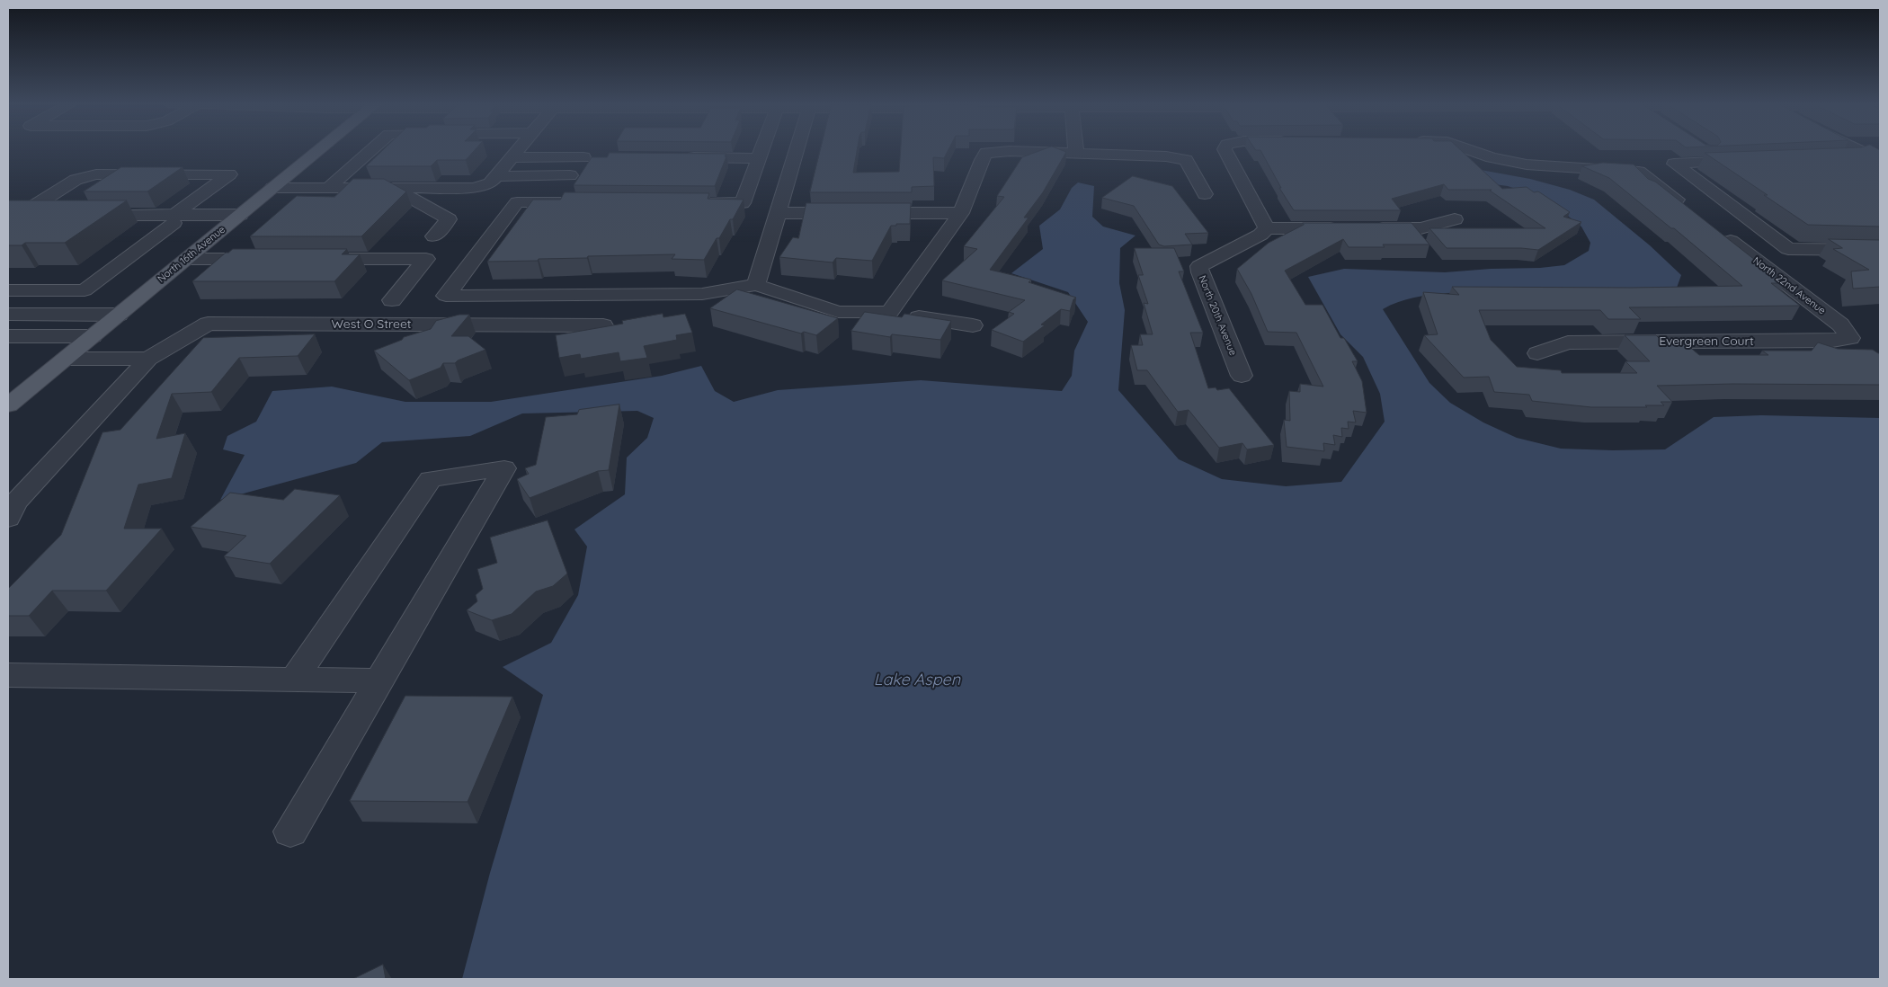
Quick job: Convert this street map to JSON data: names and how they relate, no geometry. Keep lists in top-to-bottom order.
{
  "streets": {
    "main road": ["North 16th Avenue"],
    "street": [
      "North 22nd Avenue",
      "North 20th Avenue",
      "West O Street",
      "Evergreen Court"
    ]
  },
  "crossings": [
    ["North 22nd Avenue", "Evergreen Court"]
  ],
  "water": ["Lake Aspen"]
}
